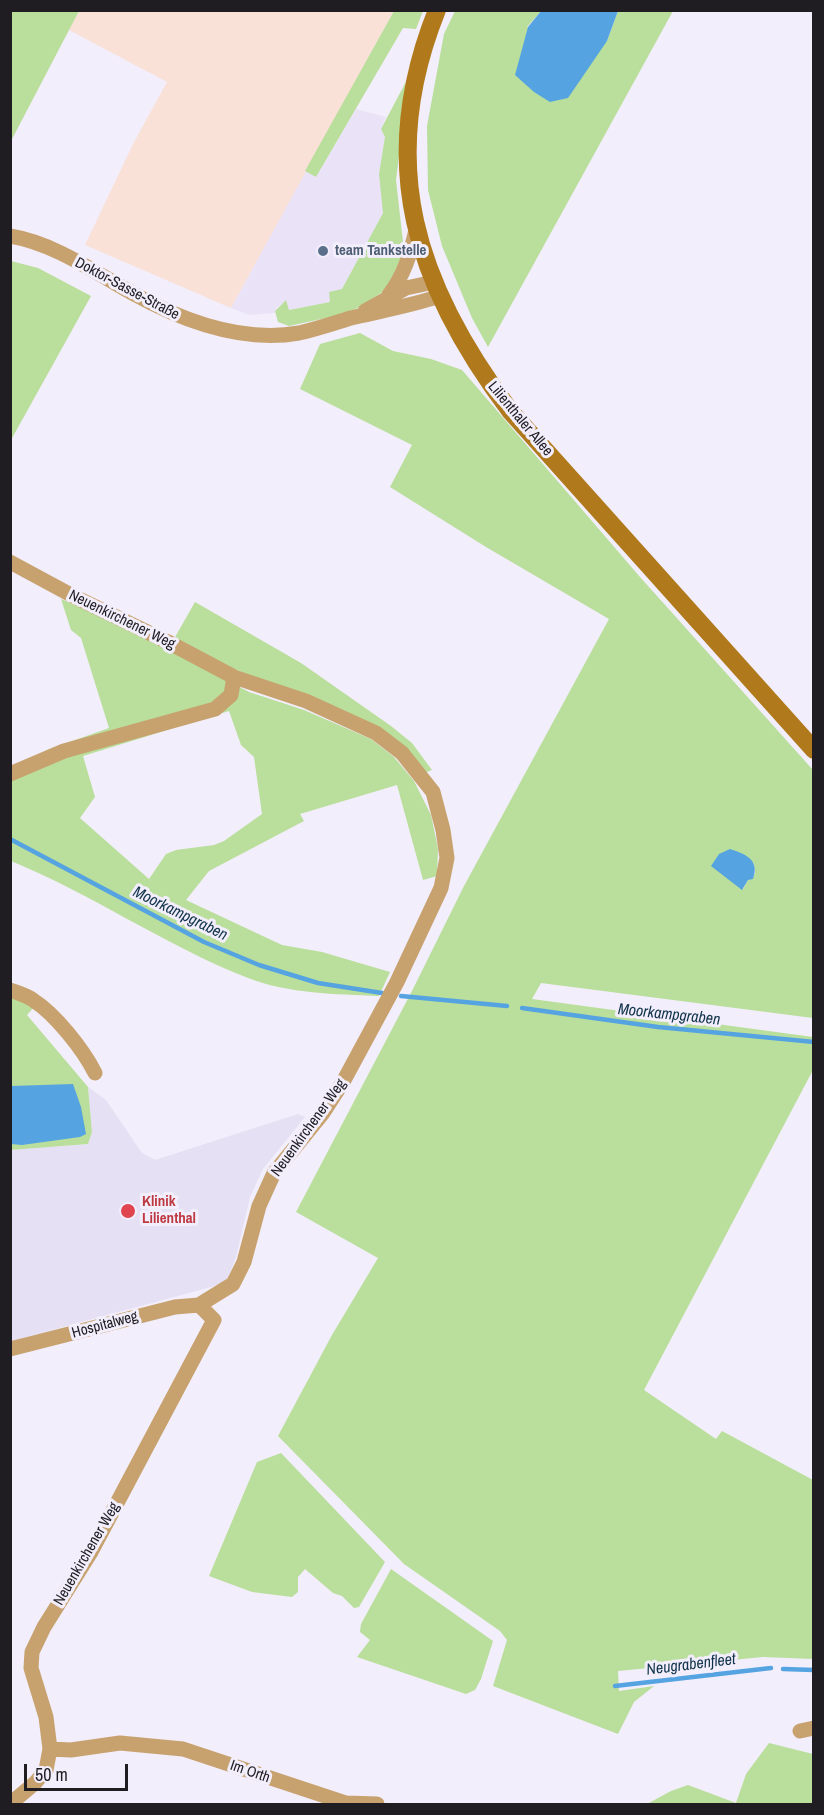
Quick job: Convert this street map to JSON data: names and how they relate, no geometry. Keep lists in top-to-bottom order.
{
  "streets": {
    "main road": ["Lilienthaler Allee"],
    "street": [
      "Doktor-Sasse-Straße",
      "Neuenkirchener Weg",
      "Hospitalweg",
      "Im Orth"
    ]
  },
  "crossings": [
    ["Doktor-Sasse-Straße", "Lilienthaler Allee"],
    ["Neuenkirchener Weg", "Hospitalweg"],
    ["Neuenkirchener Weg", "Im Orth"]
  ],
  "water": ["Moorkampgraben", "Neugrabenfleet"],
  "places": ["team Tankstelle", "Klinik Lilienthal"],
  "scale_bar": "50 m"
}
